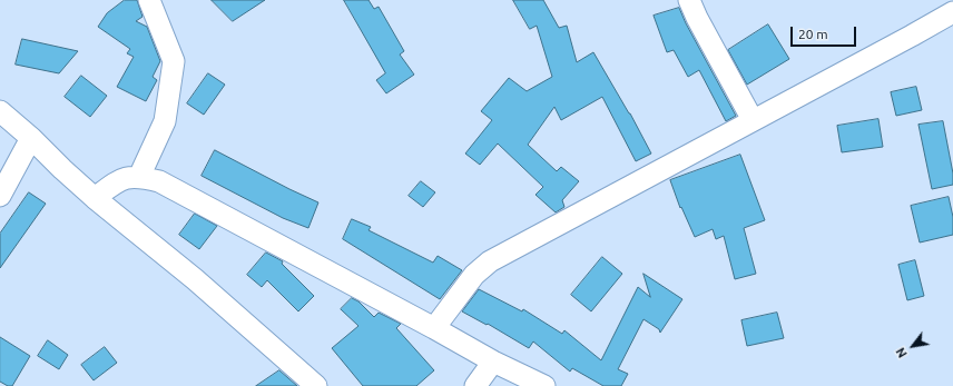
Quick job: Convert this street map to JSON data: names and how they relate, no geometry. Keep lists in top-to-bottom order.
{
  "scale_bar": "20 m",
  "north": "bottom left"
}
